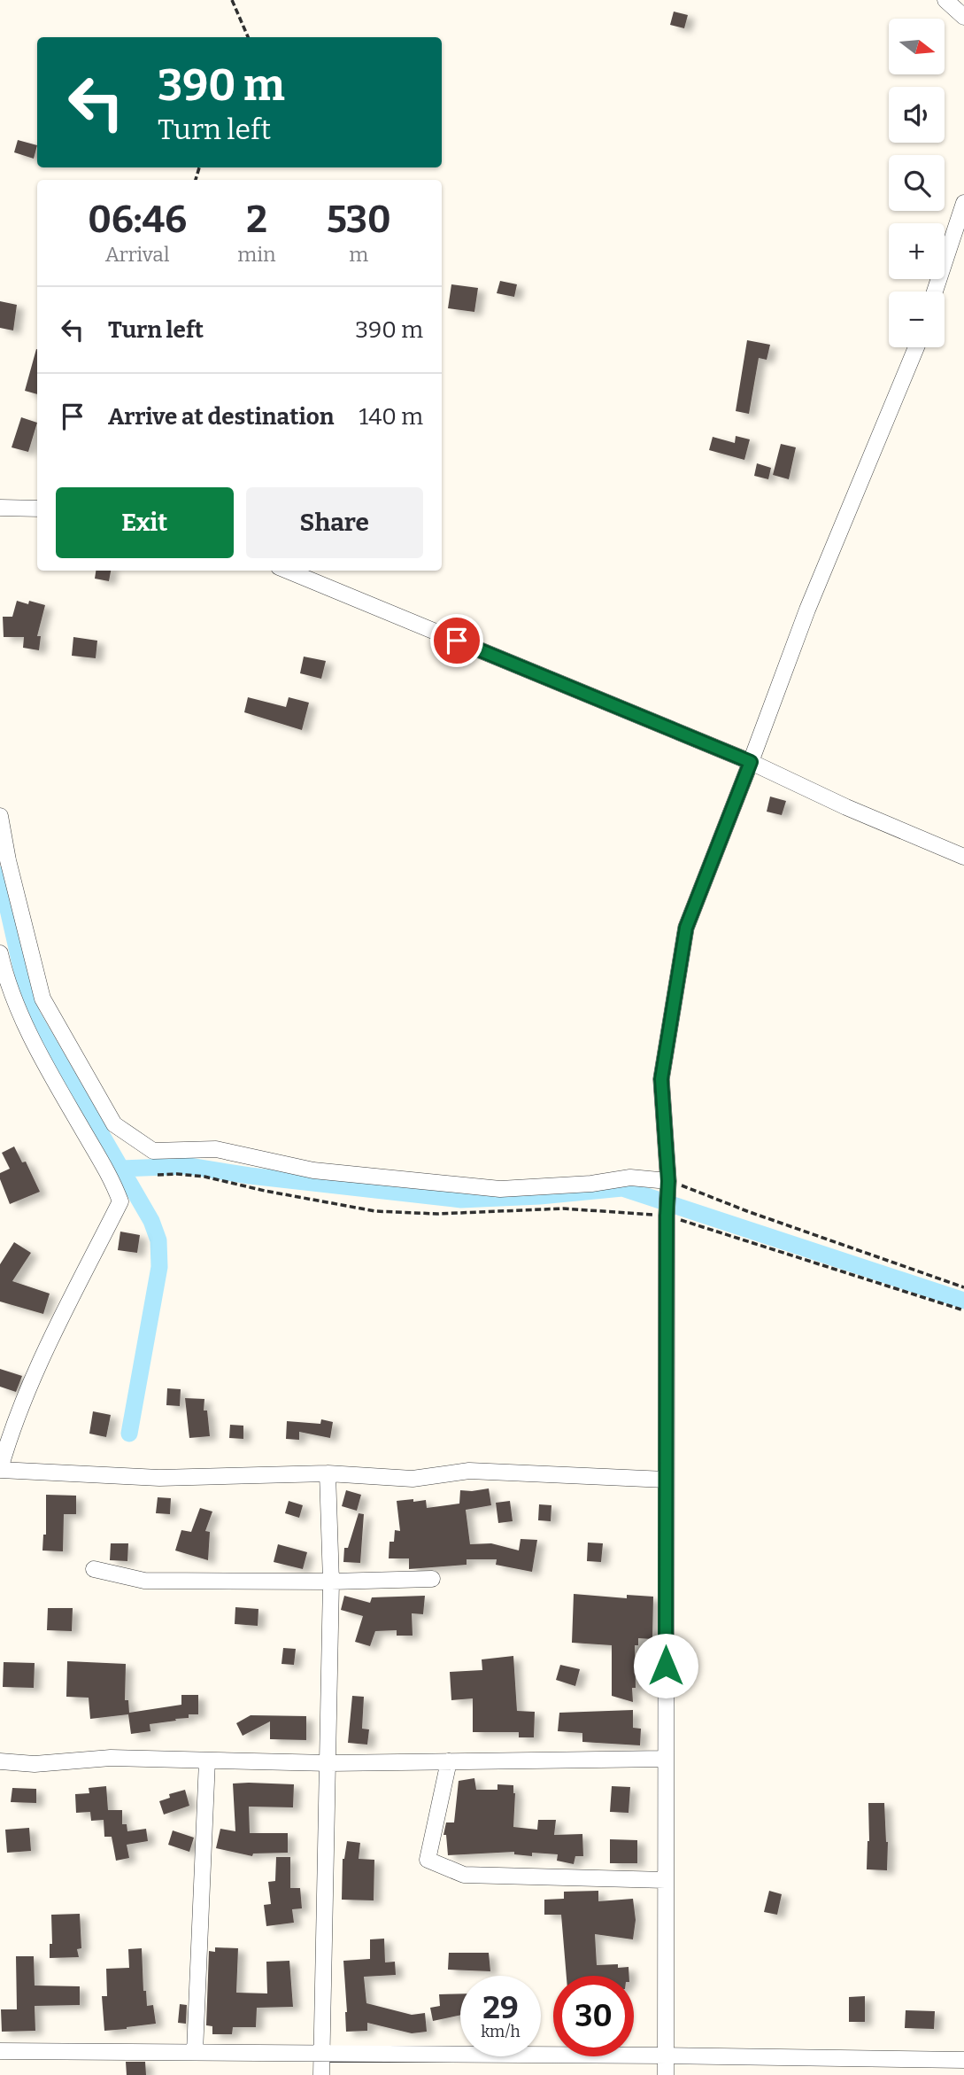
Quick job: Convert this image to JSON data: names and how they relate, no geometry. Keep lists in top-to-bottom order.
{
  "north": "right",
  "page": {
    "map_buttons": ["+", "−"],
    "turn": ["390 m", "Turn left"],
    "eta": [
      "06:46",
      "Arrival",
      "2",
      "min",
      "530",
      "m"
    ],
    "list": [
      {
        "name": "Turn left",
        "value": "390 m"
      },
      {
        "name": "Arrive at destination",
        "value": "140 m"
      }
    ],
    "buttons": ["Exit", "Share"],
    "speed": "29 km/h",
    "limit": "30"
  }
}
